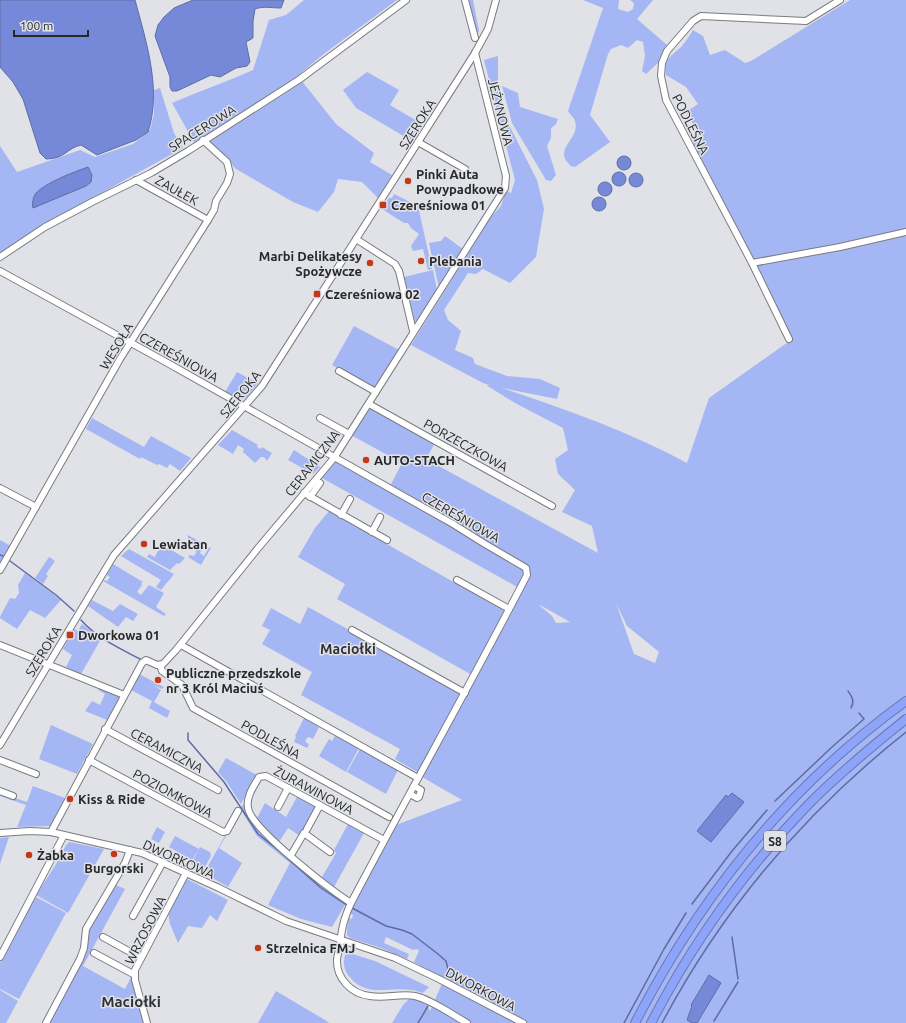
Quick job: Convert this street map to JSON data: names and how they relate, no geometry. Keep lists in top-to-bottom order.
{
  "streets": {
    "highway": ["S8"],
    "street": [
      "JEŻYNOWA",
      "SZEROKA",
      "PODLEŚNA",
      "SPACEROWA",
      "ZAUŁEK",
      "WESOŁA",
      "CZEREŚNIOWA",
      "PORZECZKOWA",
      "CERAMICZNA",
      "ŻURAWINOWA",
      "POZIOMKOWA",
      "DWORKOWA",
      "WRZOSOWA"
    ]
  },
  "crossings": [
    ["JEŻYNOWA", "SZEROKA"],
    ["JEŻYNOWA", "CERAMICZNA"],
    ["SZEROKA", "CZEREŚNIOWA"],
    ["PODLEŚNA", "CERAMICZNA"],
    ["SPACEROWA", "ZAUŁEK"],
    ["SPACEROWA", "WESOŁA"],
    ["ZAUŁEK", "WESOŁA"],
    ["WESOŁA", "CZEREŚNIOWA"],
    ["CZEREŚNIOWA", "CERAMICZNA"],
    ["PORZECZKOWA", "CERAMICZNA"],
    ["DWORKOWA", "WRZOSOWA"]
  ],
  "districts": ["Maciołki", "Maciołki"],
  "places": {
    "other": [
      "Pinki Auta Powypadkowe",
      "Plebania",
      "Marbi Delikatesy Spożywcze",
      "AUTO-STACH",
      "Lewiatan",
      "Publiczne przedszkole nr 3 Król Maciuś",
      "Kiss & Ride",
      "Burgorski",
      "Żabka",
      "Strzelnica FMJ"
    ],
    "transit": ["Czereśniowa 01", "Czereśniowa 02", "Dworkowa 01"]
  },
  "scale_bar": "100 m"
}
